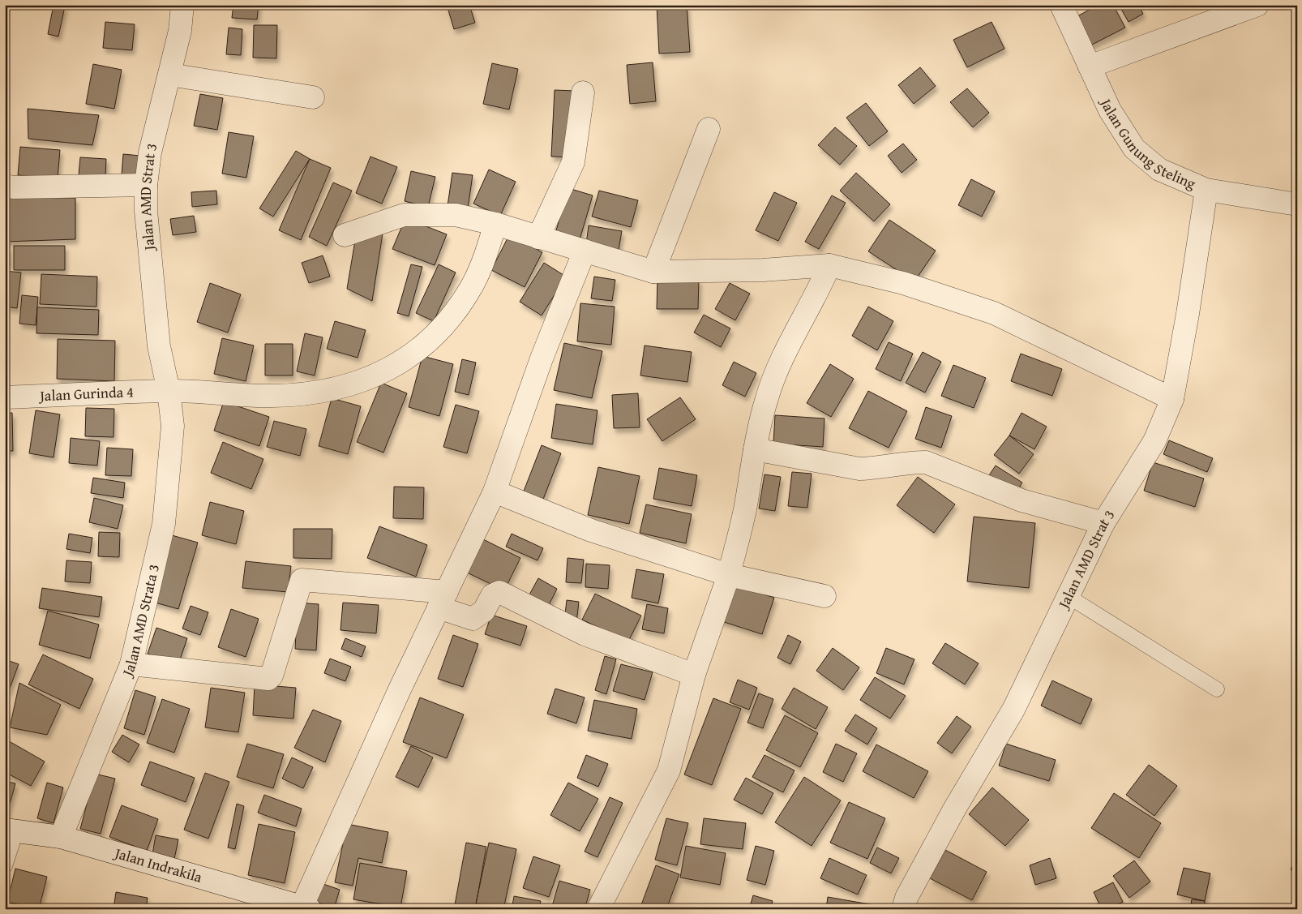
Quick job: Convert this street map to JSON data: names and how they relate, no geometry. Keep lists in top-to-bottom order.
{
  "streets": {
    "street": [
      "Jalan Gunung Steling",
      "Jalan AMD Strat 3",
      "Jalan Gurinda 4",
      "Jalan AMD Strata 3",
      "Jalan Indrakila"
    ]
  },
  "crossings": [
    ["Jalan Gunung Steling", "Jalan AMD Strat 3"],
    ["Jalan AMD Strat 3", "Jalan Gurinda 4"],
    ["Jalan AMD Strat 3", "Jalan AMD Strata 3"],
    ["Jalan Gurinda 4", "Jalan AMD Strata 3"],
    ["Jalan AMD Strata 3", "Jalan Indrakila"]
  ]
}
